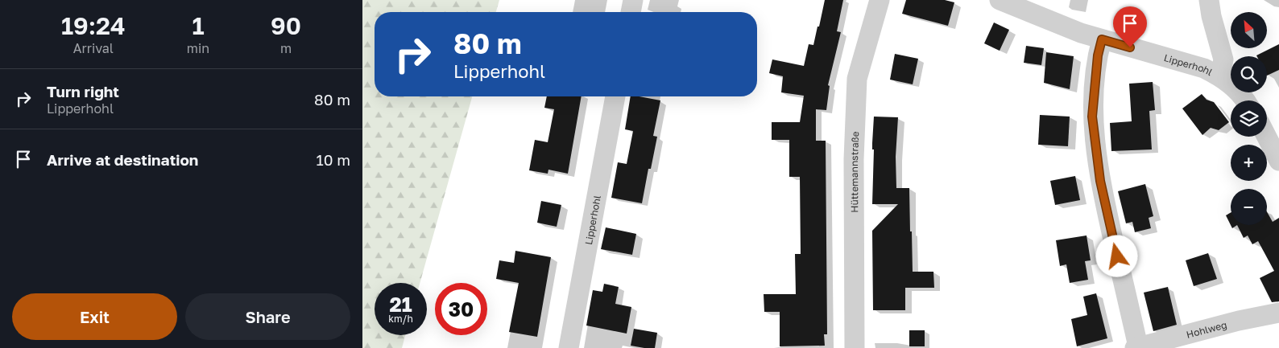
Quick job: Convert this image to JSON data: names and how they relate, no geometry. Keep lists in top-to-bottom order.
{
  "streets": {
    "street": ["Lipperhohl", "Hüttemannstraße", "Hohlweg"]
  },
  "north": "top left",
  "page": {
    "eta": [
      "19:24",
      "Arrival",
      "1",
      "min",
      "90",
      "m"
    ],
    "map_buttons": ["+", "−"],
    "turn": ["80 m", "Lipperhohl"],
    "list": [
      {
        "name": "Turn right",
        "note": "Lipperhohl",
        "value": "80 m"
      },
      {
        "name": "Arrive at destination",
        "value": "10 m"
      }
    ],
    "speed": "21 km/h",
    "limit": "30",
    "buttons": ["Exit", "Share"]
  }
}
